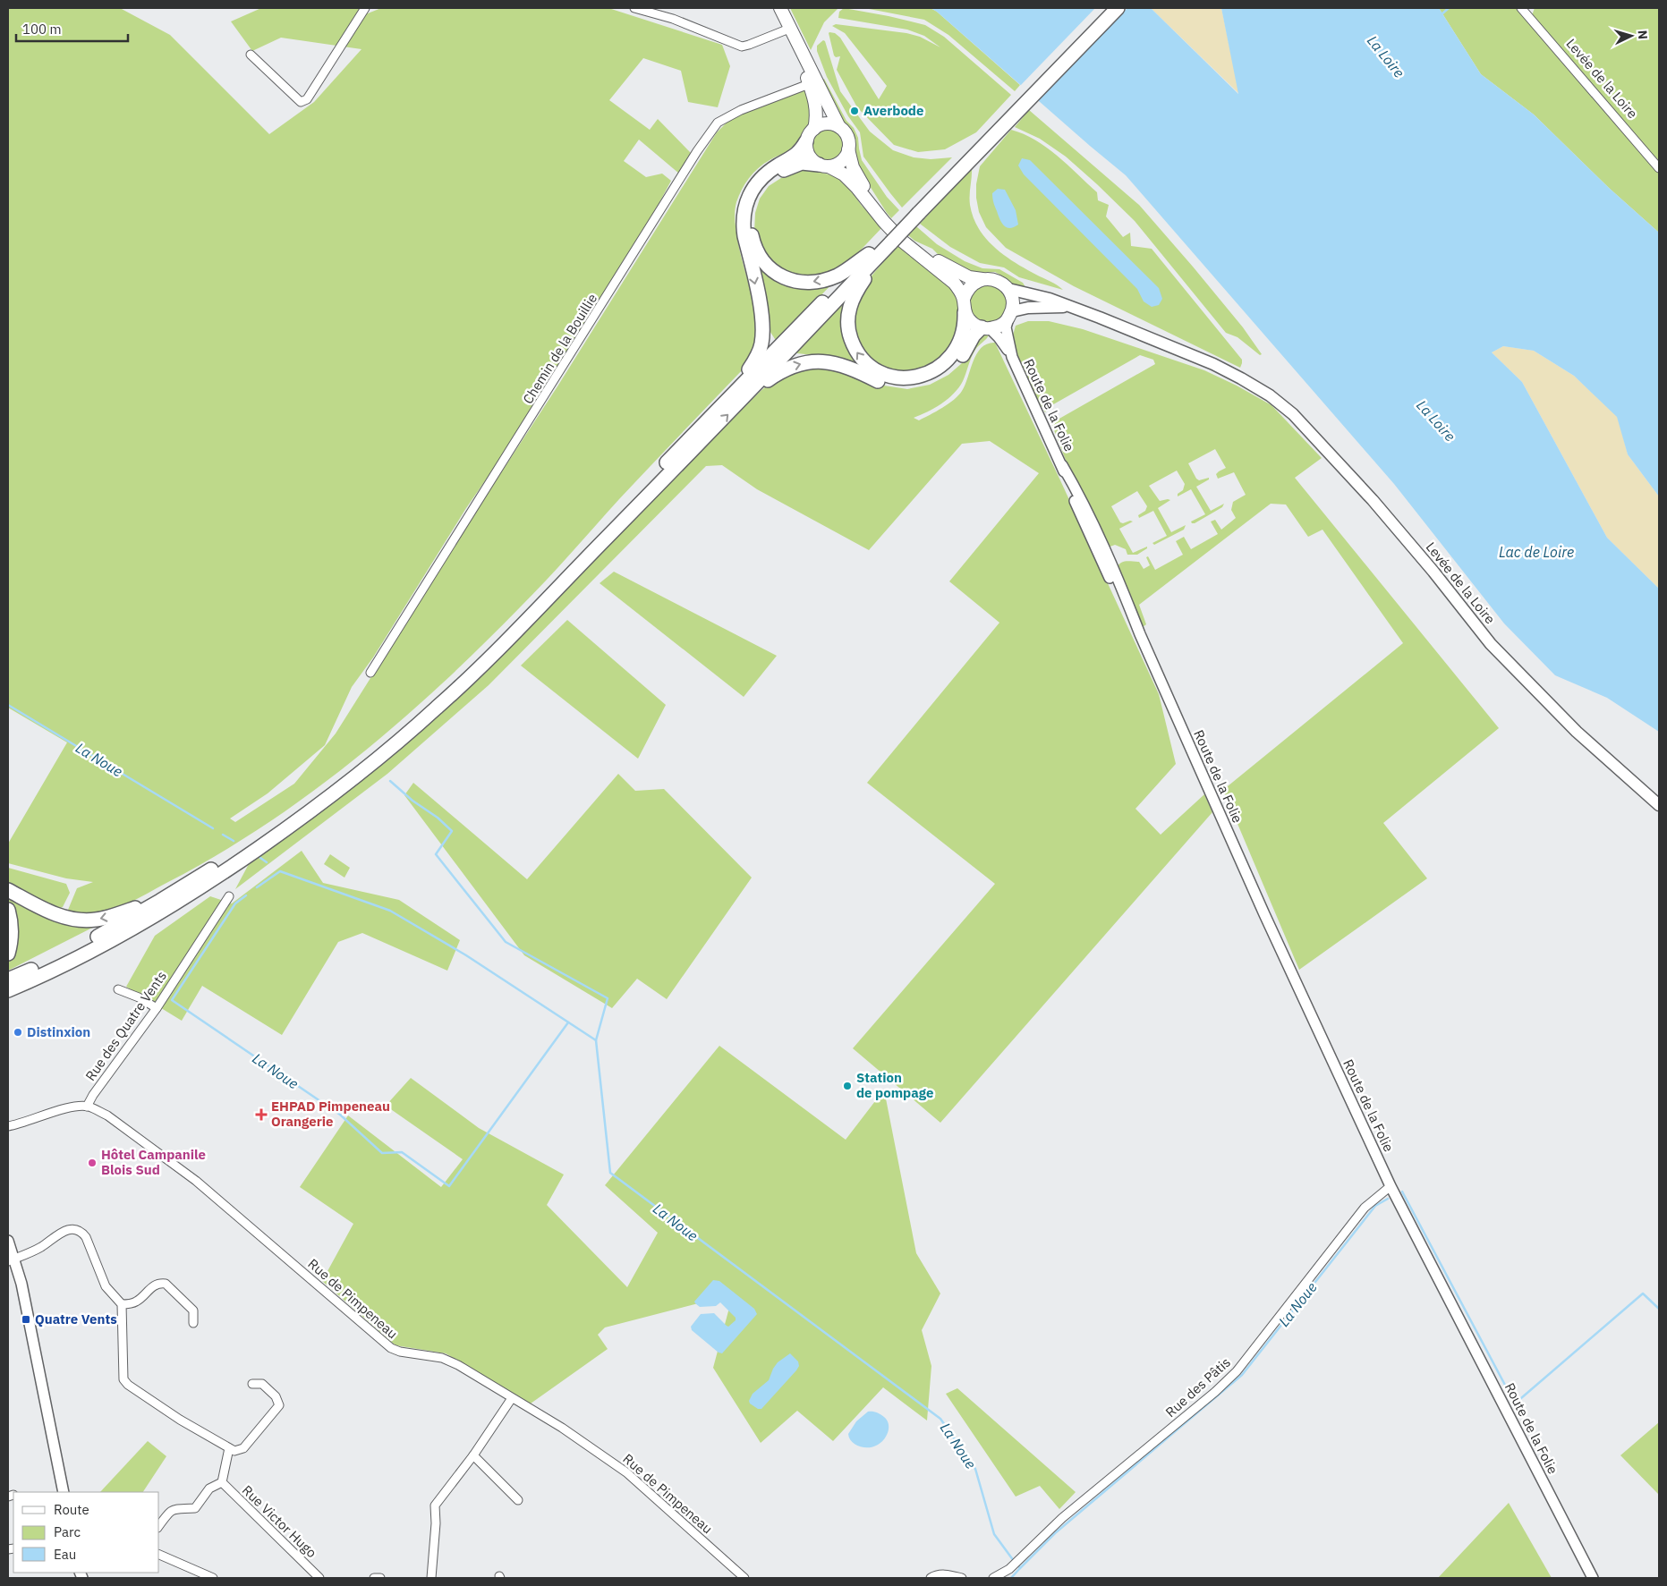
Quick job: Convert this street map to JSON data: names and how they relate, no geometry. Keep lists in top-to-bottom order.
{
  "streets": {
    "main road": ["Levée de la Loire"],
    "street": [
      "Chemin de la Bouillie",
      "Route de la Folie",
      "Rue des Quatre Vents",
      "Rue de Pimpeneau",
      "Rue des Pâtis",
      "Rue Victor Hugo"
    ]
  },
  "crossings": [
    ["Levée de la Loire", "Route de la Folie"],
    ["Route de la Folie", "Rue des Pâtis"],
    ["Rue des Quatre Vents", "Rue de Pimpeneau"]
  ],
  "water": ["La Loire", "Lac de Loire", "La Noue"],
  "places": {
    "other": [
      "Averbode",
      "Distinxion",
      "Station de pompage",
      "Hôtel Campanile Blois Sud"
    ],
    "health": ["EHPAD Pimpeneau Orangerie"],
    "transit": ["Quatre Vents"]
  },
  "legend": ["Route", "Parc", "Eau"],
  "scale_bar": "100 m",
  "north": "right"
}
